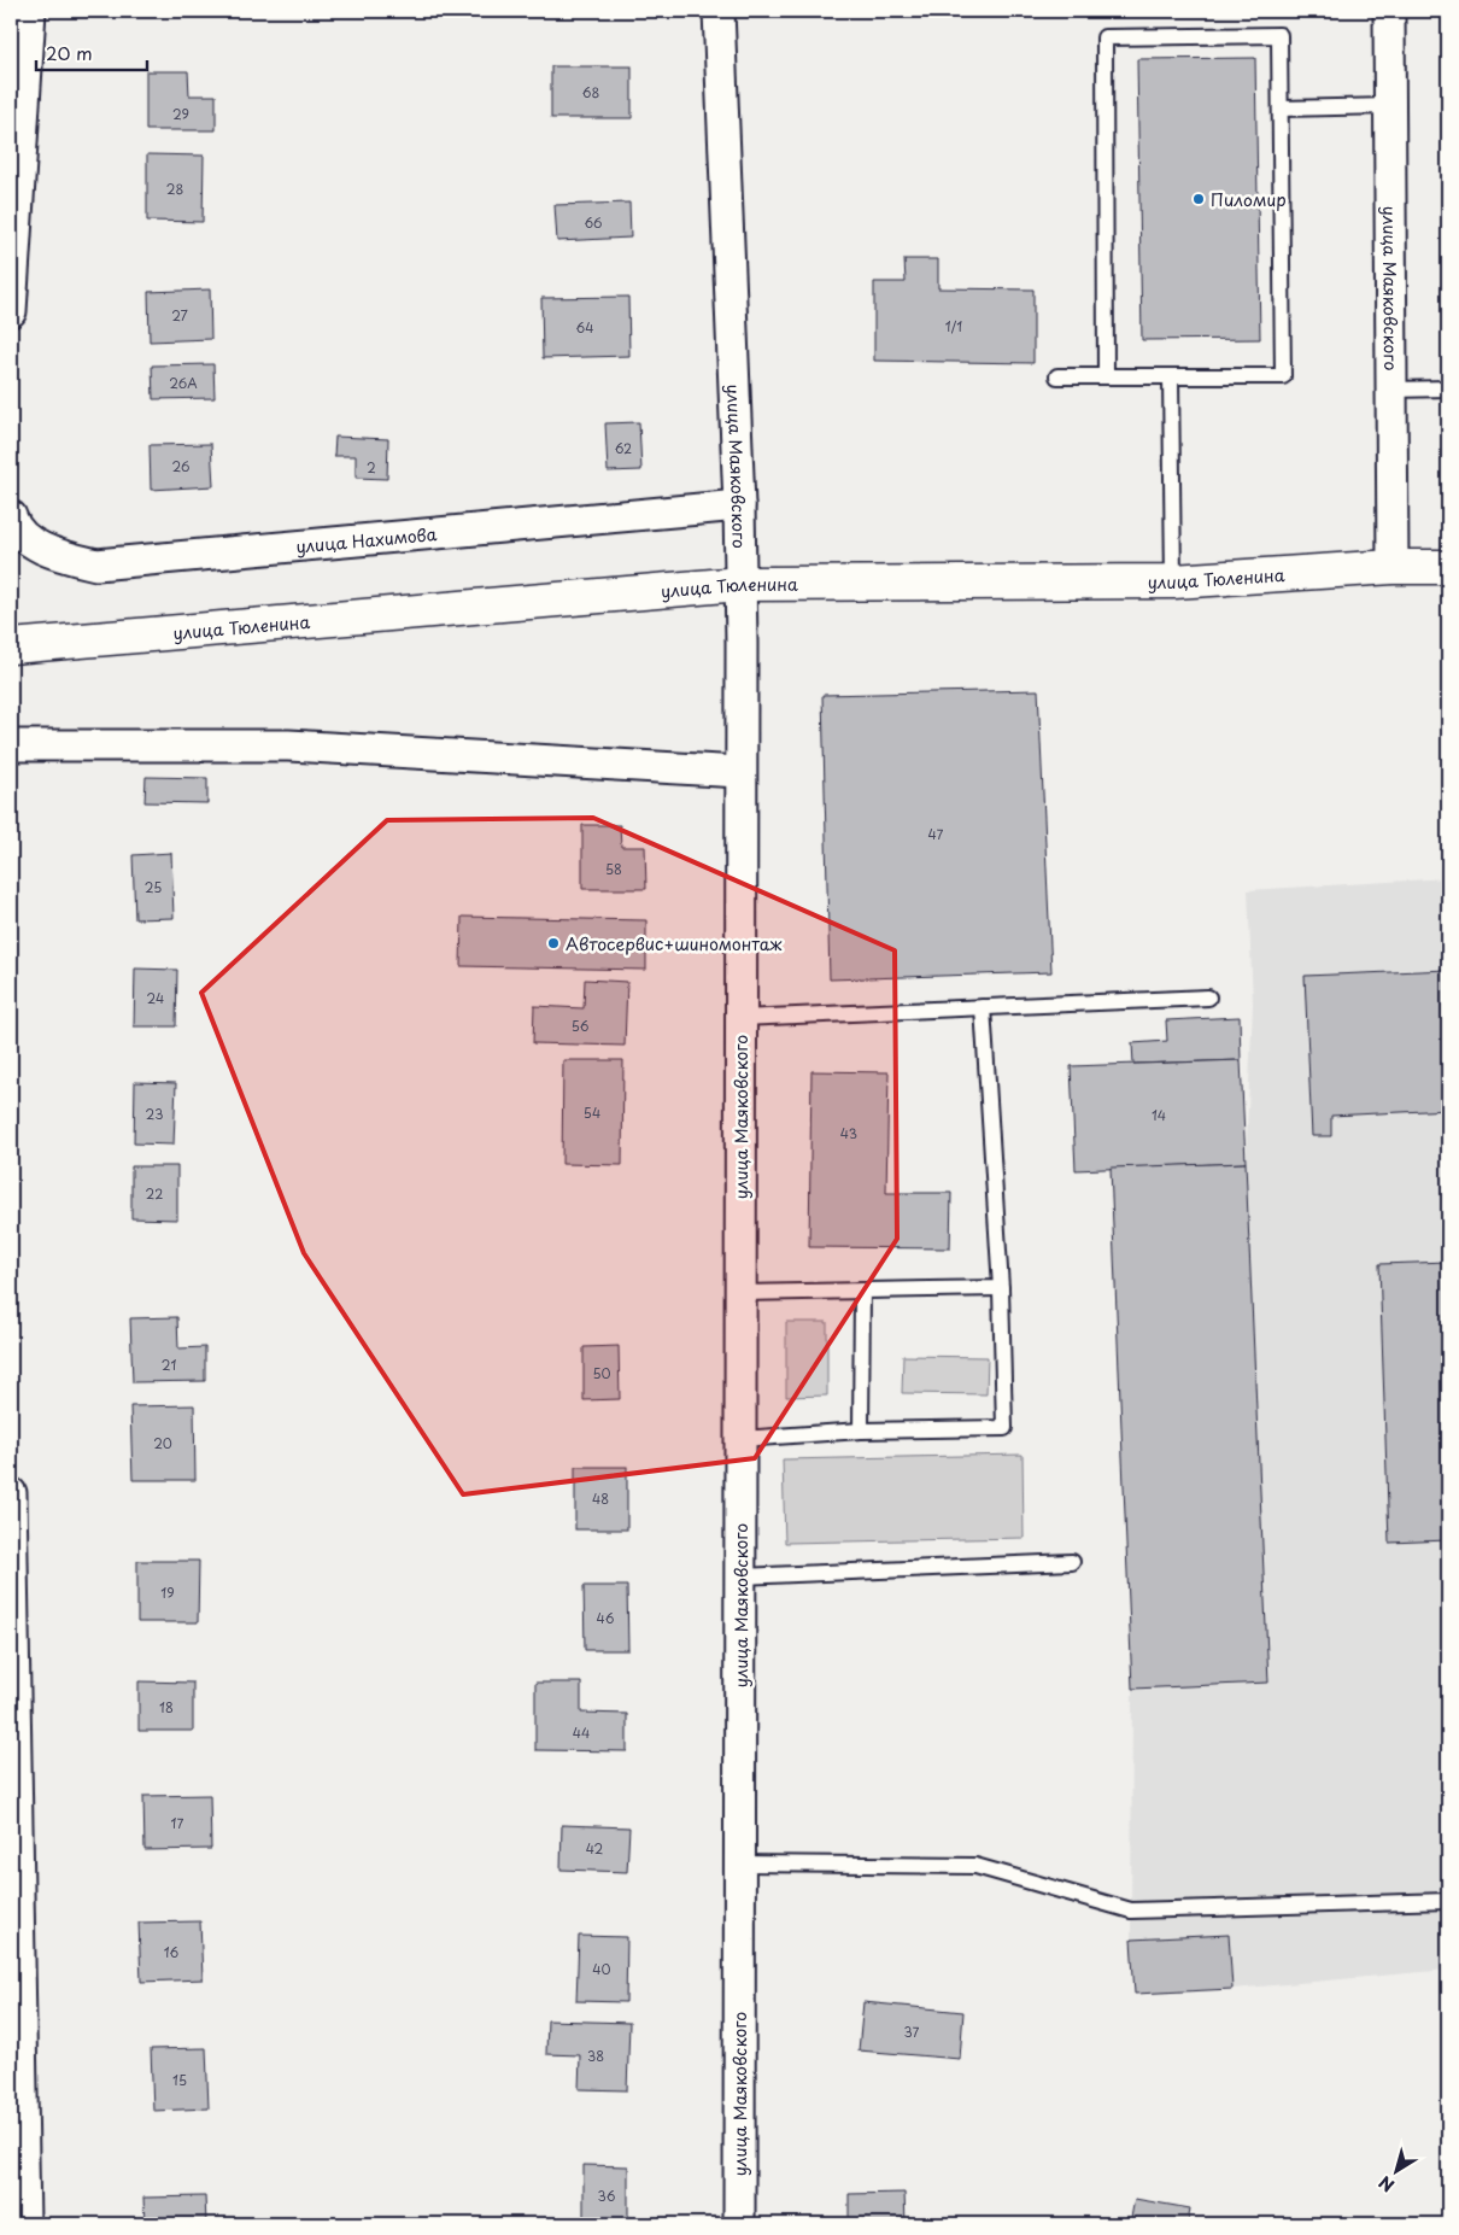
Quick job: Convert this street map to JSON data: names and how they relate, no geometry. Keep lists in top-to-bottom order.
{
  "streets": {
    "main road": ["улица Тюленина"],
    "street": ["улица Маяковского", "улица Нахимова"]
  },
  "crossings": [
    ["улица Маяковского", "улица Нахимова"],
    ["улица Маяковского", "улица Тюленина"]
  ],
  "places": ["Пиломир", "Автосервис+шиномонтаж"],
  "house_numbers": [
    "68",
    "29",
    "28",
    "66",
    "27",
    "1/1",
    "64",
    "26А",
    "62",
    "26",
    "2",
    "47",
    "58",
    "25",
    "24",
    "56",
    "54",
    "23",
    "14",
    "43",
    "22",
    "21",
    "50",
    "20",
    "48",
    "19",
    "46",
    "18",
    "44",
    "17",
    "42",
    "16",
    "40",
    "37",
    "38",
    "15",
    "36"
  ],
  "scale_bar": "20 m",
  "north": "bottom left"
}
